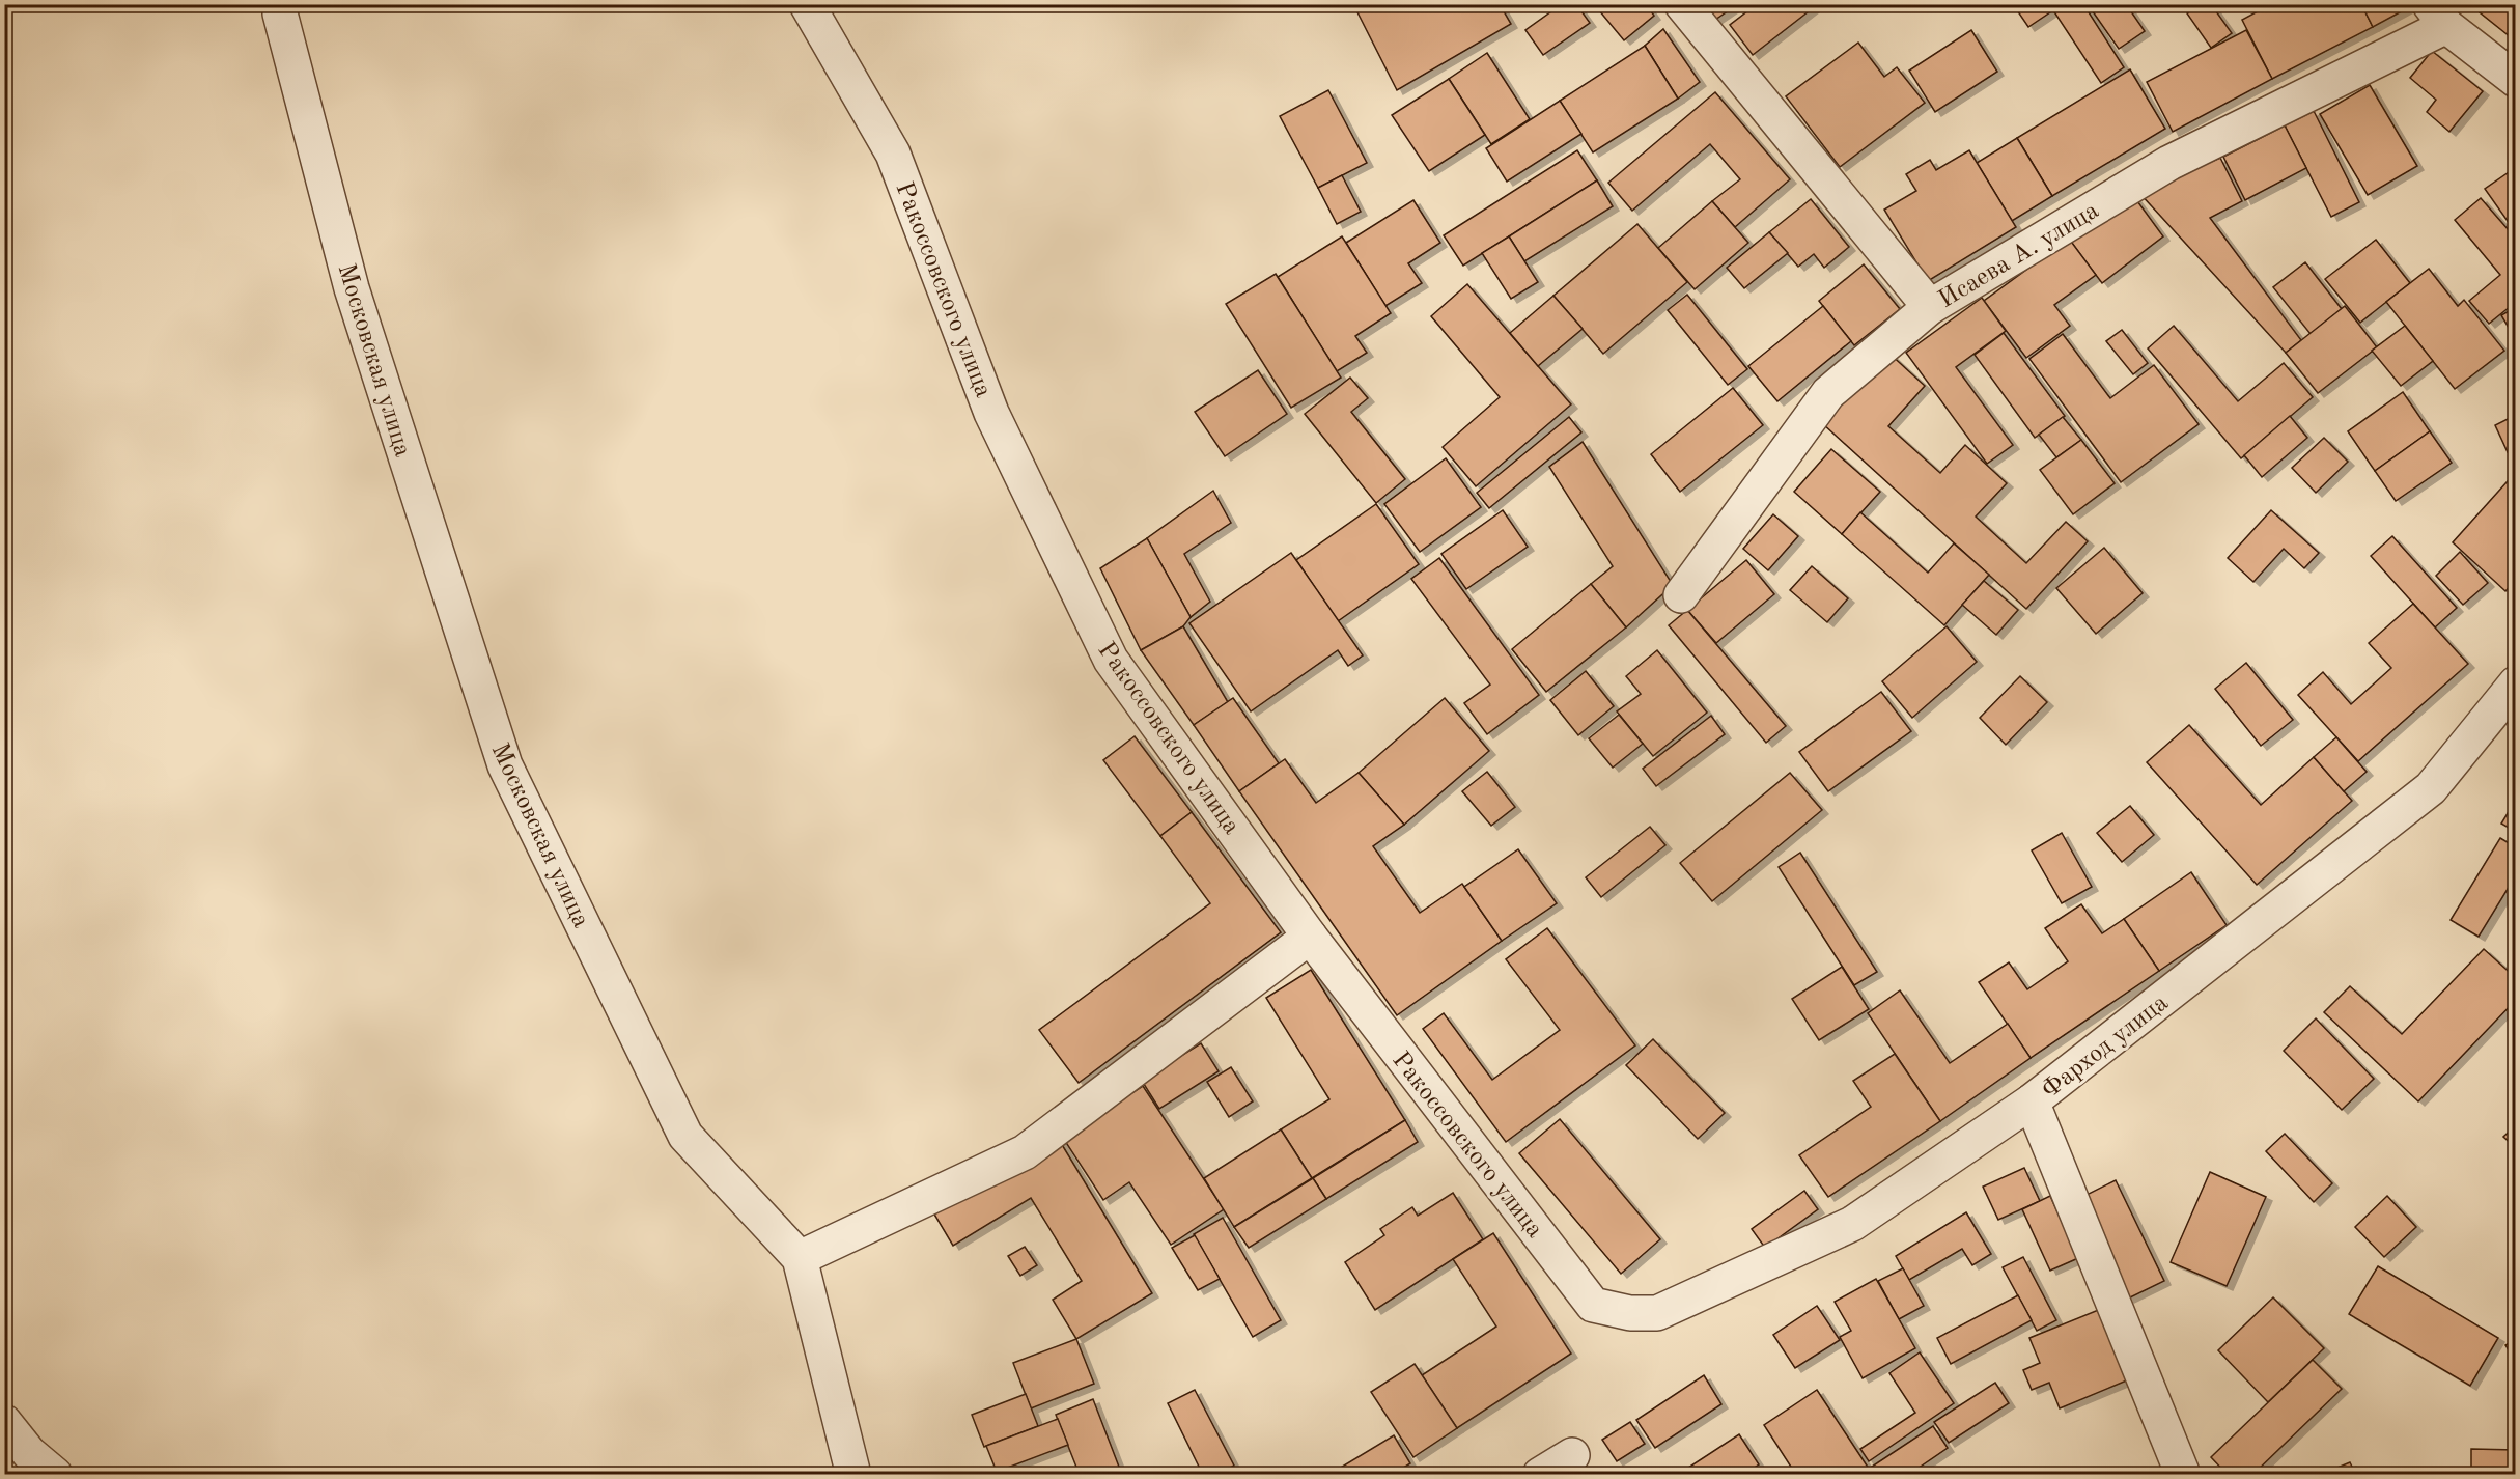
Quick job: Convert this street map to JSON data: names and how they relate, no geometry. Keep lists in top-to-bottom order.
{
  "streets": {
    "street": [
      "Исаева А. улица",
      "Ракоссовского улица",
      "Московская улица",
      "Фарход улица"
    ]
  },
  "crossings": [
    ["Ракоссовского улица", "Фарход улица"]
  ]
}
